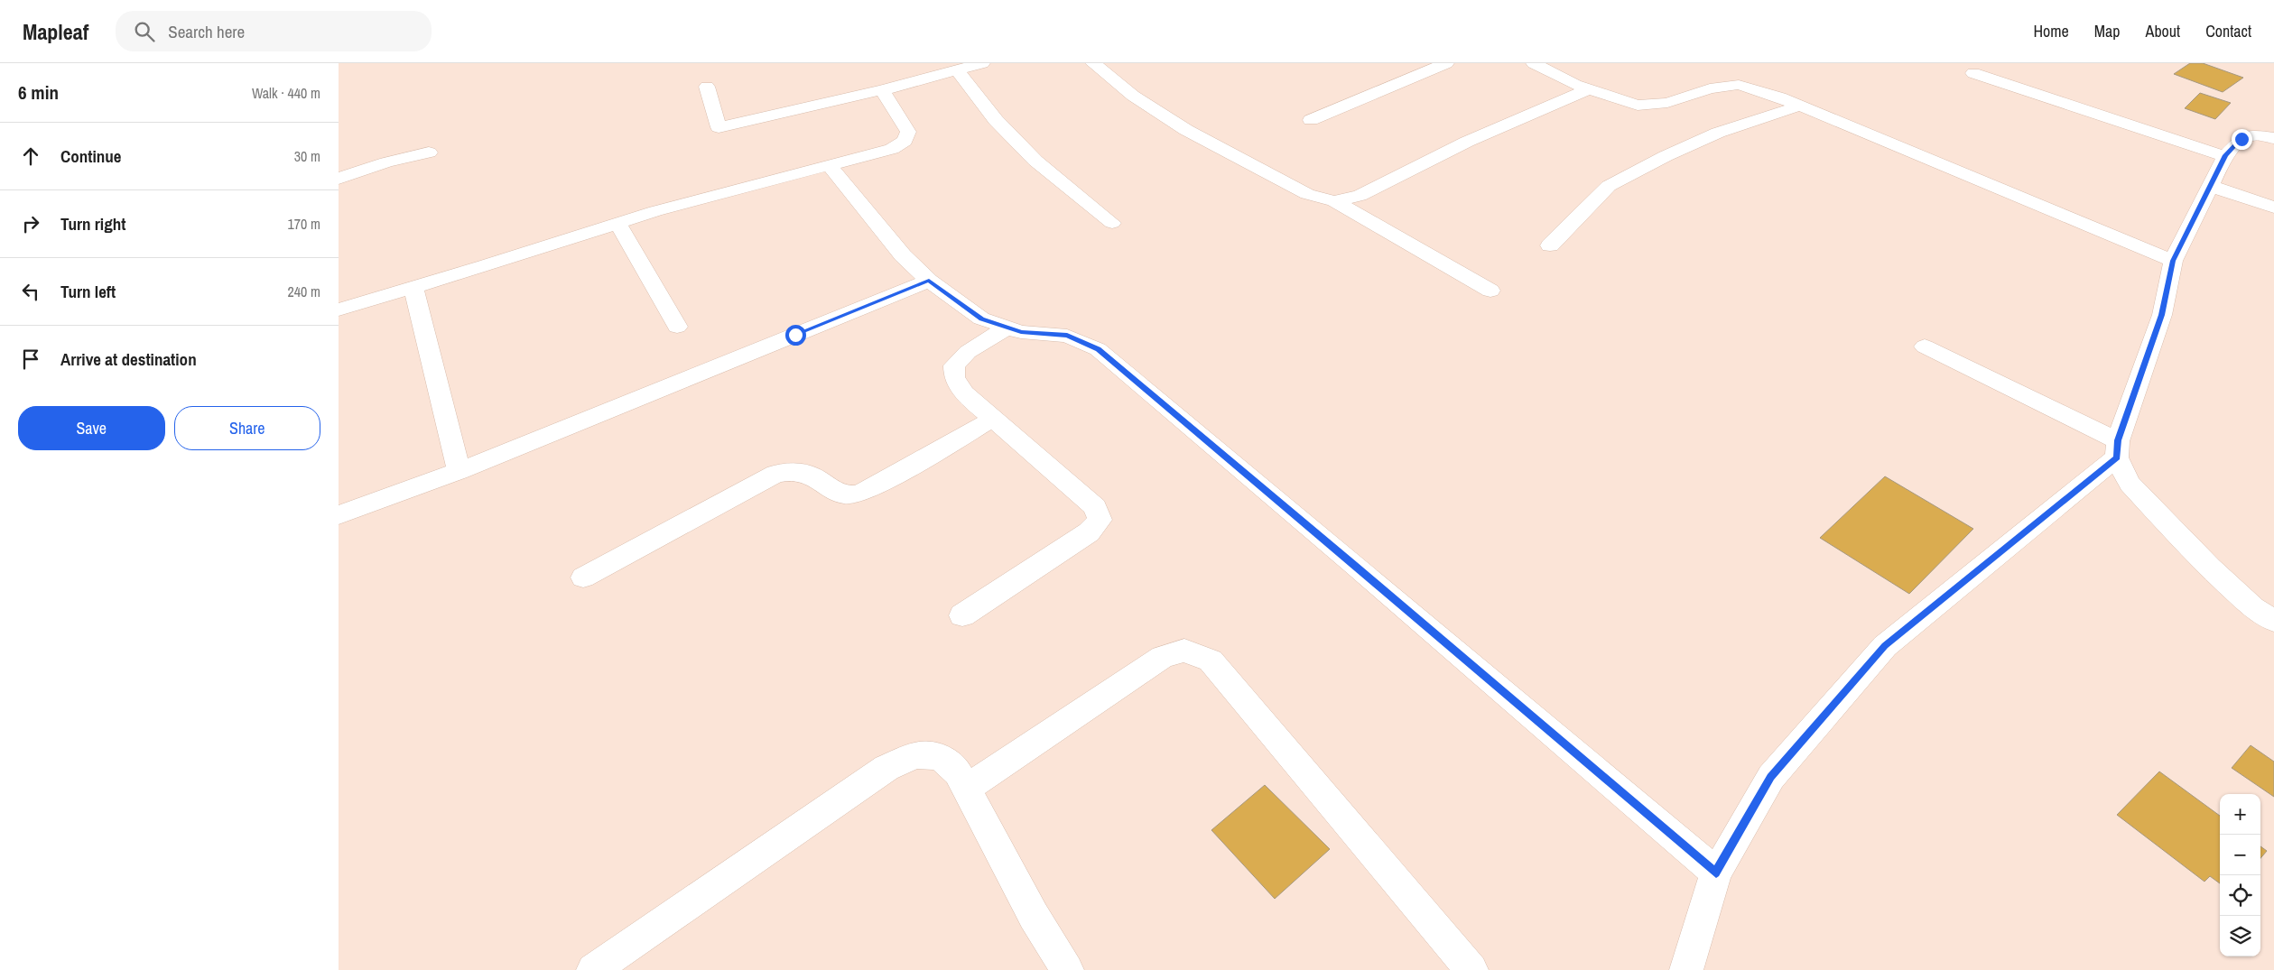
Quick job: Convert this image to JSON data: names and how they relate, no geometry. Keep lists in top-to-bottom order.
{
  "page": {
    "header": "Mapleaf",
    "search": "Search here",
    "nav": [
      "Home",
      "Map",
      "About",
      "Contact"
    ],
    "heading": ["6 min", "Walk · 440 m"],
    "list": [
      ["Continue", "30 m"],
      ["Turn right", "170 m"],
      ["Turn left", "240 m"],
      "Arrive at destination"
    ],
    "buttons": ["Save", "Share"],
    "map_buttons": ["+", "−"]
  }
}
